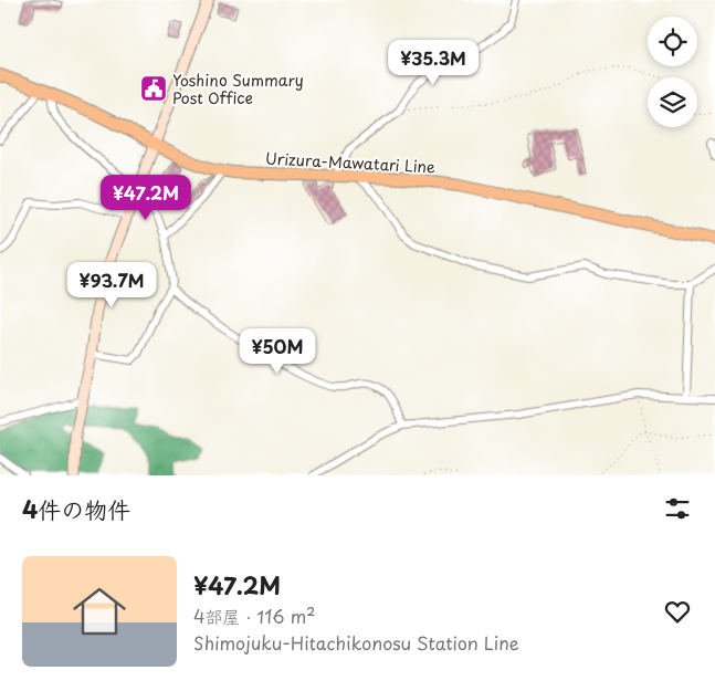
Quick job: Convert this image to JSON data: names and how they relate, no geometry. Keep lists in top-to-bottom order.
{
  "streets": {
    "main road": ["Urizura-Mawatari Line"]
  },
  "places": {
    "public building": ["Yoshino Summary Post Office"]
  },
  "page": {
    "price": [
      "¥35.3M",
      "¥47.2M",
      "¥93.7M",
      "¥50M"
    ],
    "heading": "4件の物件",
    "list": [
      {
        "name": "¥47.2M",
        "note": "4部屋 · 116 m² · Shimojuku-Hitachikonosu Station Line"
      }
    ]
  }
}
